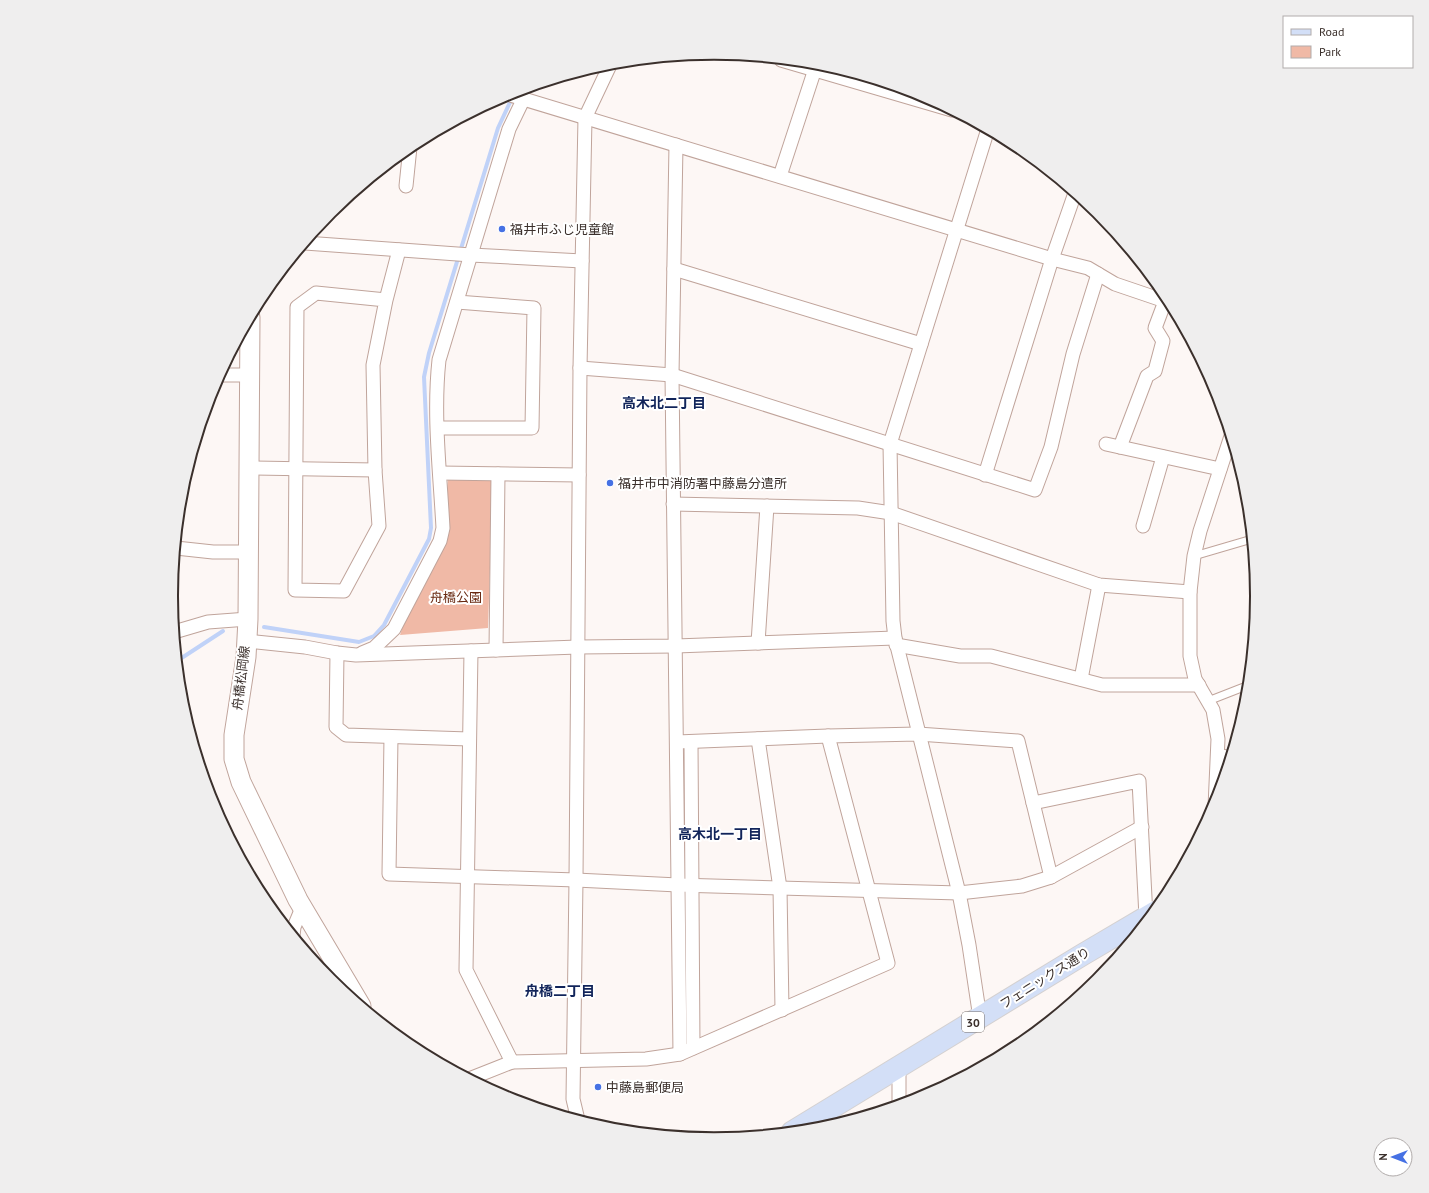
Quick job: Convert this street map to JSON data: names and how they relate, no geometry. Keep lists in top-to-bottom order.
{
  "streets": {
    "main road": ["舟橋松岡線", "フェニックス通り", "30"]
  },
  "districts": ["高木北二丁目", "高木北一丁目", "舟橋二丁目"],
  "parks": ["舟橋公園"],
  "places": ["福井市ふじ児童館", "福井市中消防署中藤島分遣所", "中藤島郵便局"],
  "legend": ["Road", "Park"],
  "north": "left"
}
